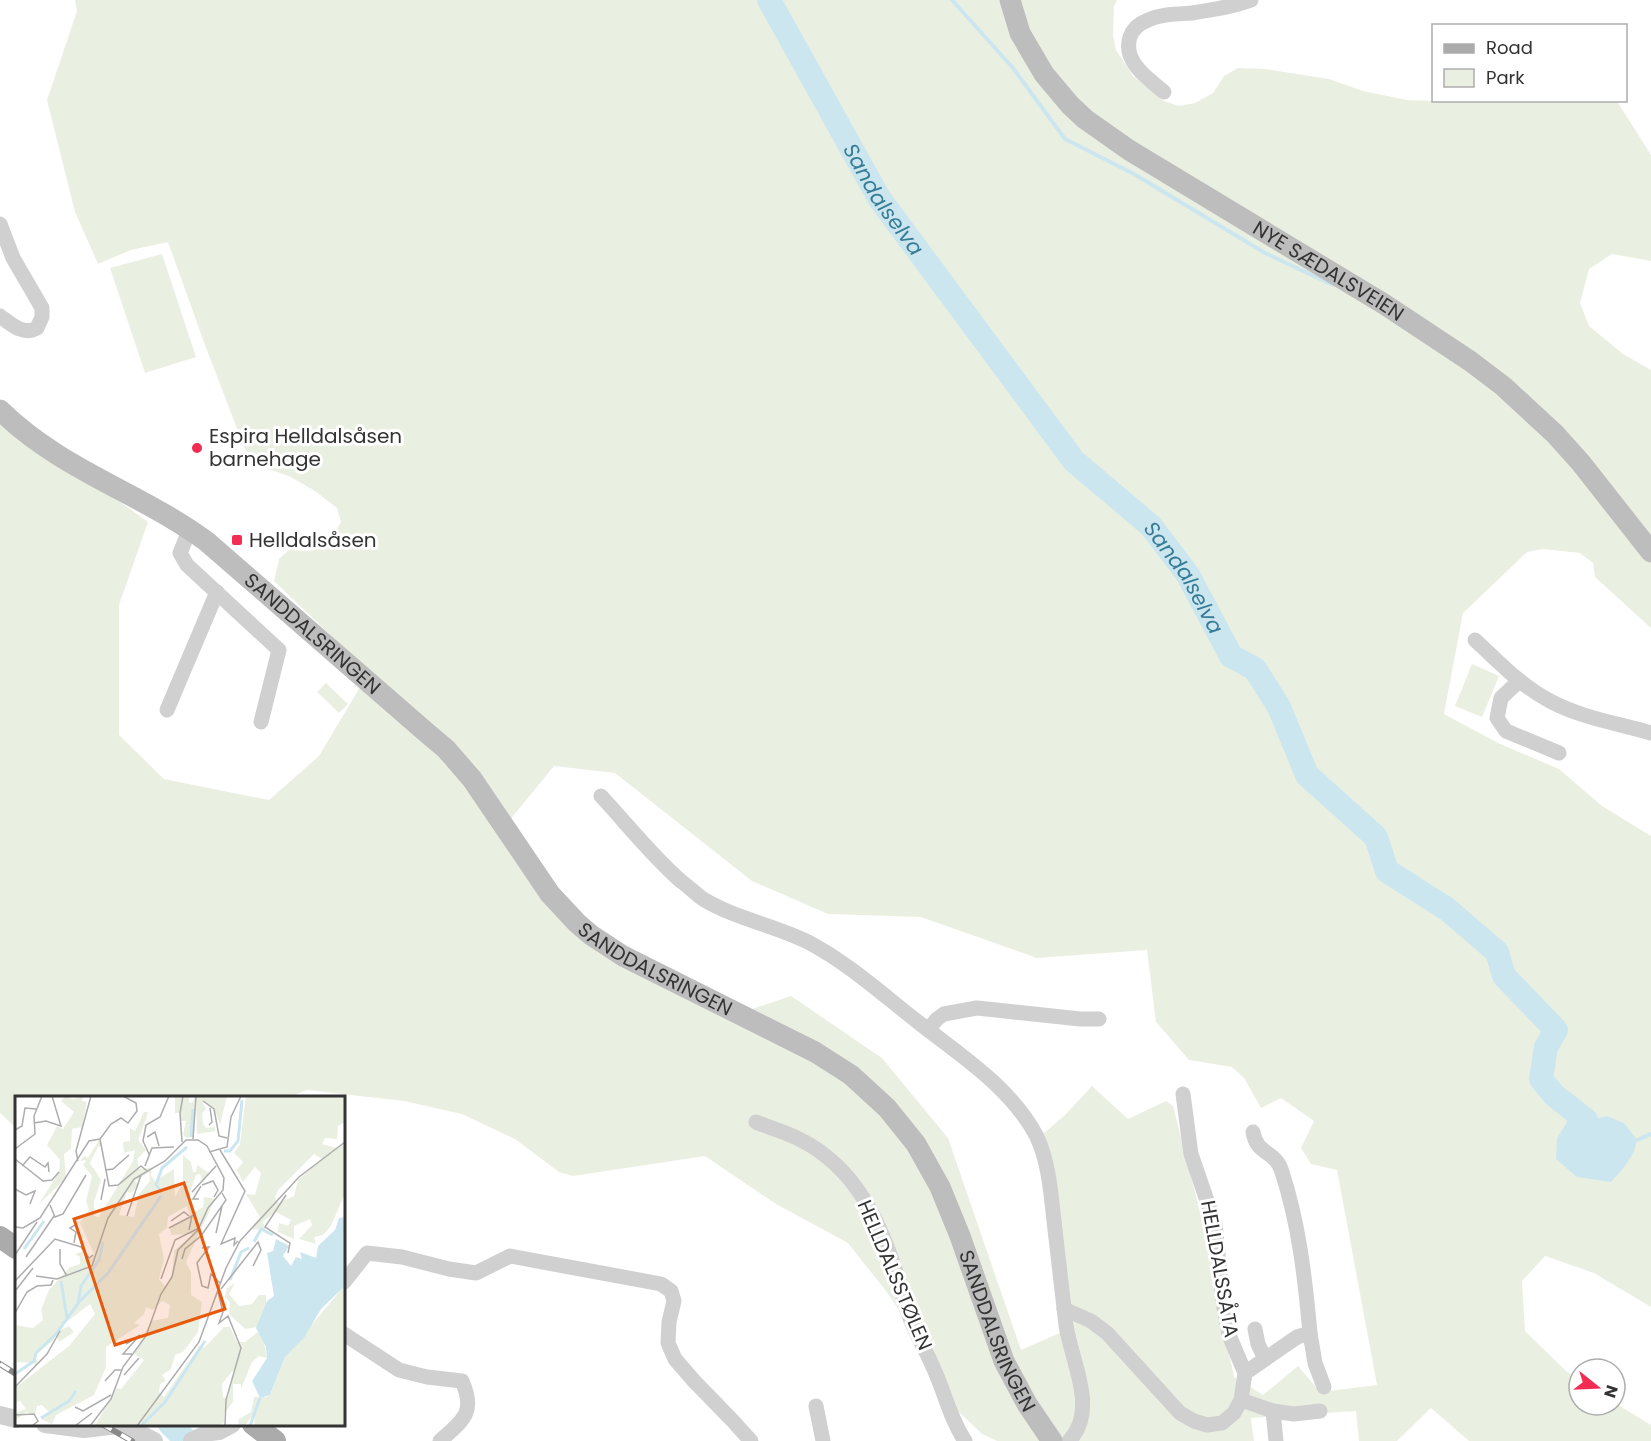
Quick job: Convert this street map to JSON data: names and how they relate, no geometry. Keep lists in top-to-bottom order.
{
  "streets": {
    "main road": ["NYE SÆDALSVEIEN", "SANDDALSRINGEN"],
    "street": ["HELLDALSSÅTA", "HELLDALSSTØLEN"]
  },
  "water": ["Sandalselva"],
  "places": {
    "other": ["Espira Helldalsåsen barnehage"],
    "transit": ["Helldalsåsen"]
  },
  "legend": ["Road", "Park"],
  "north": "right"
}
